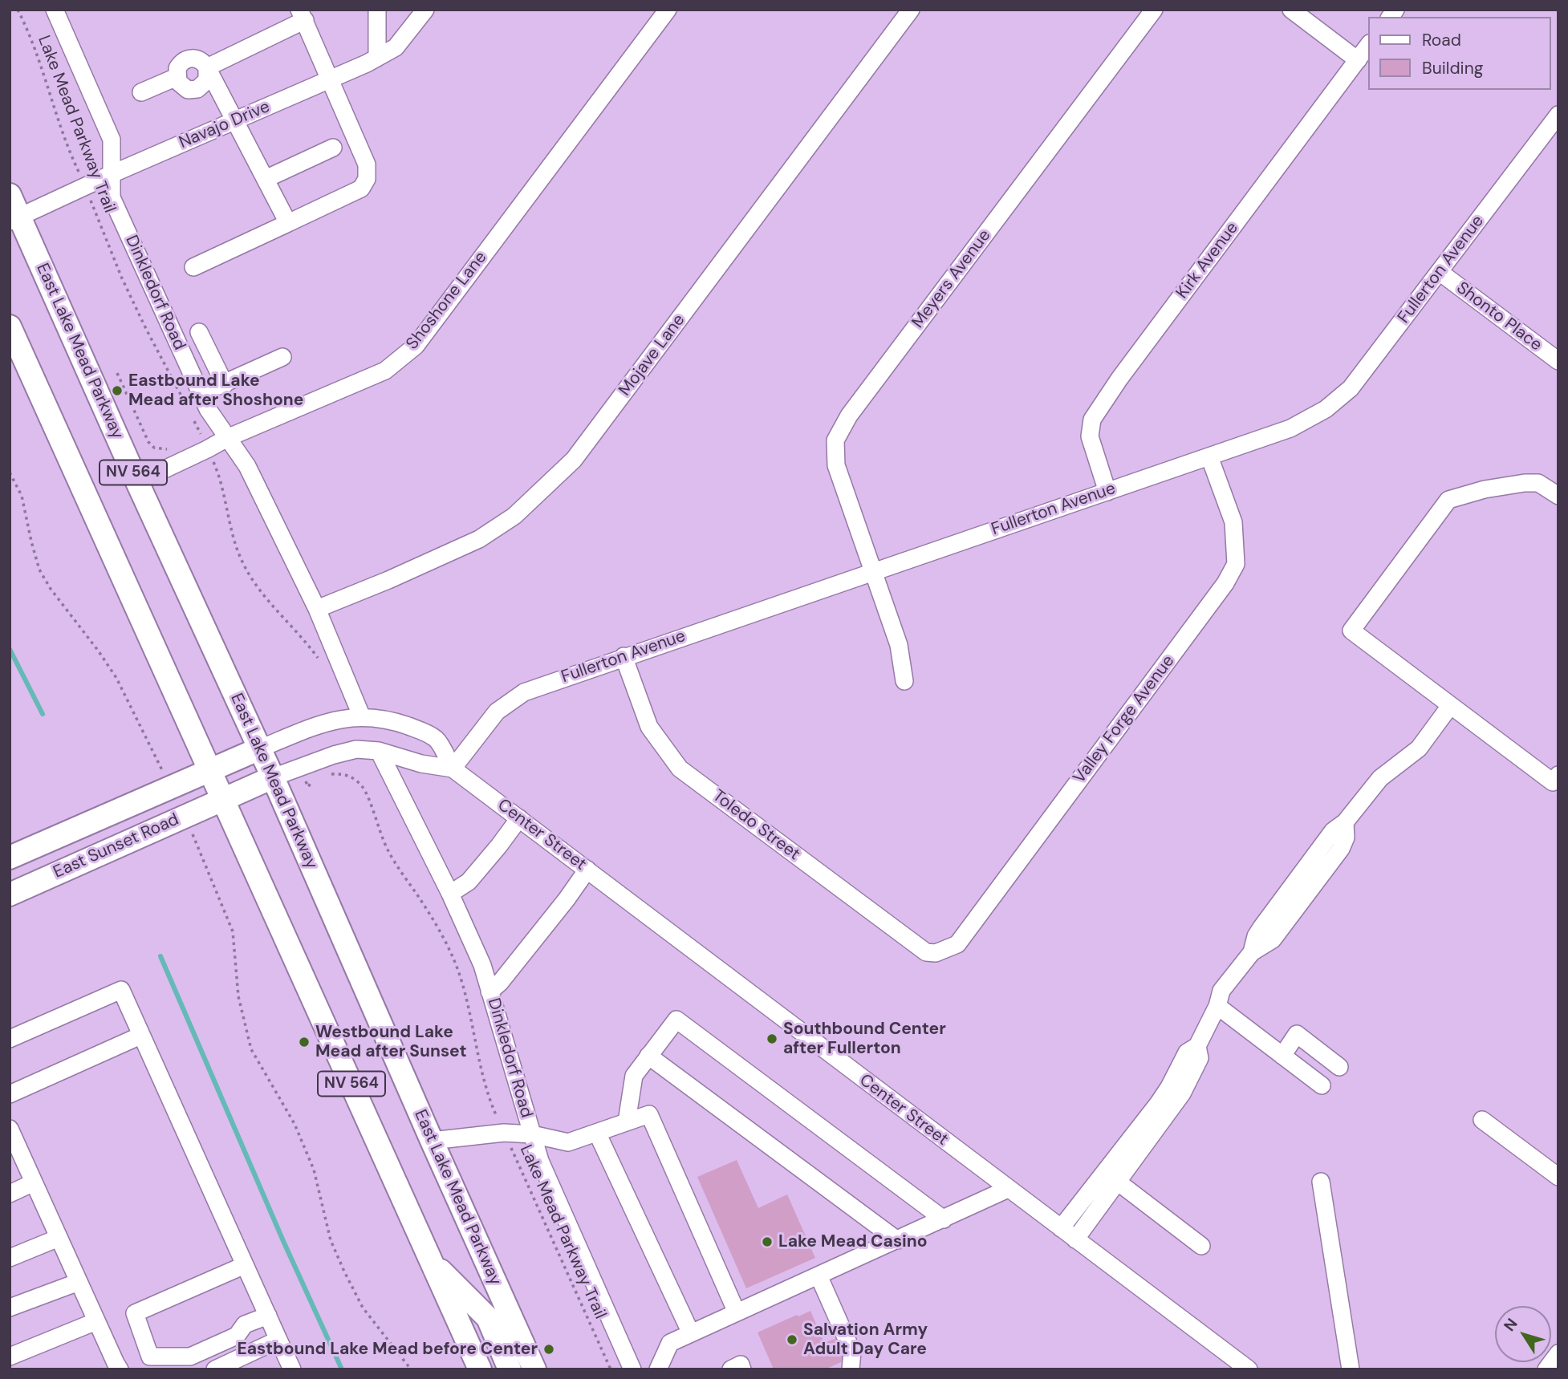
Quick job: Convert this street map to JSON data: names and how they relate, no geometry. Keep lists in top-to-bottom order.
{
  "streets": {
    "main road": [
      "East Lake Mead Parkway",
      "NV 564",
      "Center Street",
      "East Sunset Road"
    ],
    "street": [
      "Navajo Drive",
      "Kirk Avenue",
      "Fullerton Avenue",
      "Meyers Avenue",
      "Dinkledorf Road",
      "Shoshone Lane",
      "Shonto Place",
      "Mojave Lane",
      "Valley Forge Avenue",
      "Toledo Street"
    ],
    "path": ["Lake Mead Parkway Trail"]
  },
  "crossings": [
    ["Lake Mead Parkway Trail", "Navajo Drive"],
    ["Navajo Drive", "Dinkledorf Road"],
    ["Navajo Drive", "East Lake Mead Parkway"],
    ["Kirk Avenue", "Fullerton Avenue"],
    ["Fullerton Avenue", "Meyers Avenue"],
    ["Fullerton Avenue", "Shonto Place"],
    ["Fullerton Avenue", "Valley Forge Avenue"],
    ["Fullerton Avenue", "Toledo Street"],
    ["Fullerton Avenue", "Center Street"],
    ["Dinkledorf Road", "Shoshone Lane"],
    ["Dinkledorf Road", "Mojave Lane"],
    ["Dinkledorf Road", "Center Street"],
    ["Shoshone Lane", "East Lake Mead Parkway"],
    ["East Lake Mead Parkway", "Center Street"],
    ["NV 564", "Center Street"],
    ["NV 564", "East Sunset Road"],
    ["Valley Forge Avenue", "Toledo Street"],
    ["Center Street", "East Sunset Road"]
  ],
  "places": [
    "Eastbound Lake Mead after Shoshone",
    "Southbound Center after Fullerton",
    "Westbound Lake Mead after Sunset",
    "Lake Mead Casino",
    "Salvation Army Adult Day Care",
    "Eastbound Lake Mead before Center"
  ],
  "legend": ["Road", "Building"],
  "north": "top left"
}
